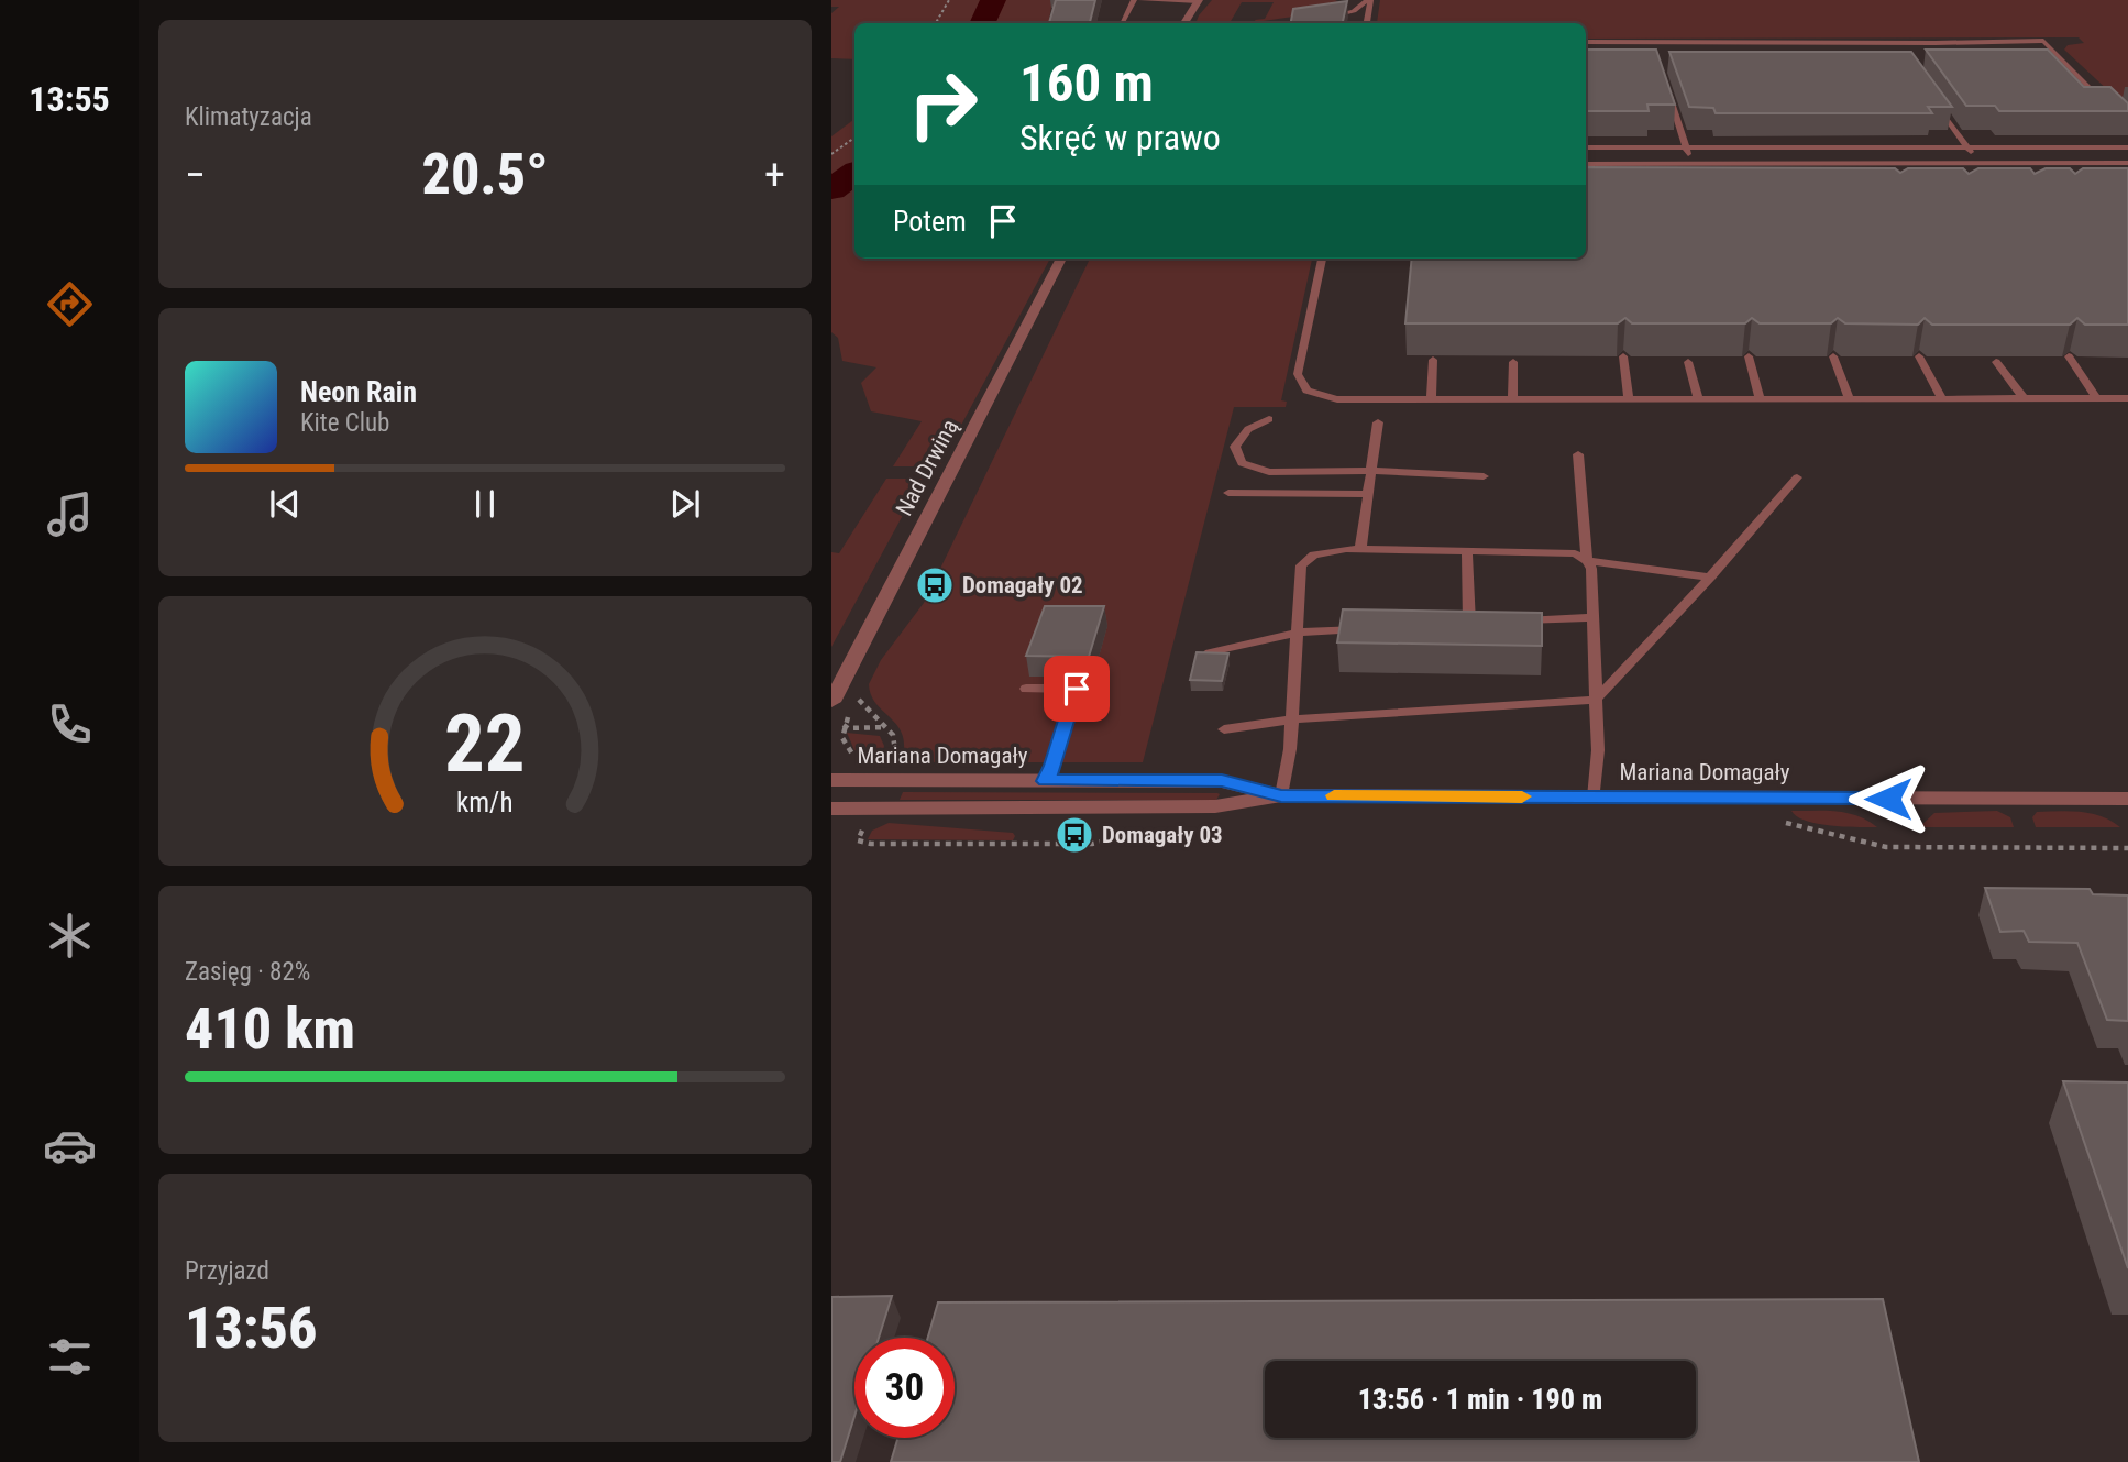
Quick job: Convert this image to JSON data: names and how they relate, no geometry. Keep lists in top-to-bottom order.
{
  "streets": {
    "street": ["Nad Drwiną", "Mariana Domagały"]
  },
  "places": {
    "bus stop": ["Domagały 02", "Domagały 03"]
  },
  "page": {
    "tabs": "13:55",
    "tile": [
      "Klimatyzacja",
      ["Zasięg · 82%", "410 km"],
      ["Przyjazd", "13:56"]
    ],
    "turn": ["160 m", "Skręć w prawo"],
    "heat": ["−", "20.5°", "+"],
    "then": "Potem",
    "song": ["Neon Rain", "Kite Club"],
    "limit": "30",
    "trip": "13:56 · 1 min · 190 m",
    "gauge": ["22", "km/h"]
  }
}
